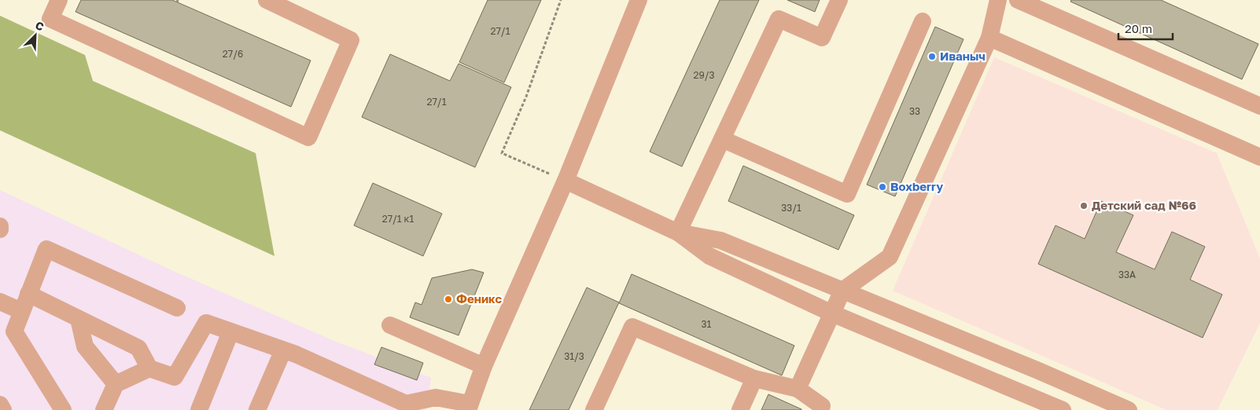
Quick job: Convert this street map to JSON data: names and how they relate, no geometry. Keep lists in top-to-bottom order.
{
  "places": [
    "Иваныч",
    "Boxberry",
    "Детский сад №66",
    "Феникс"
  ],
  "house_numbers": [
    "27/1",
    "27/6",
    "29/3",
    "27/1",
    "33",
    "33/1",
    "27/1 к1",
    "33А",
    "31",
    "31/3"
  ],
  "scale_bar": "20 m",
  "north": "top right"
}
